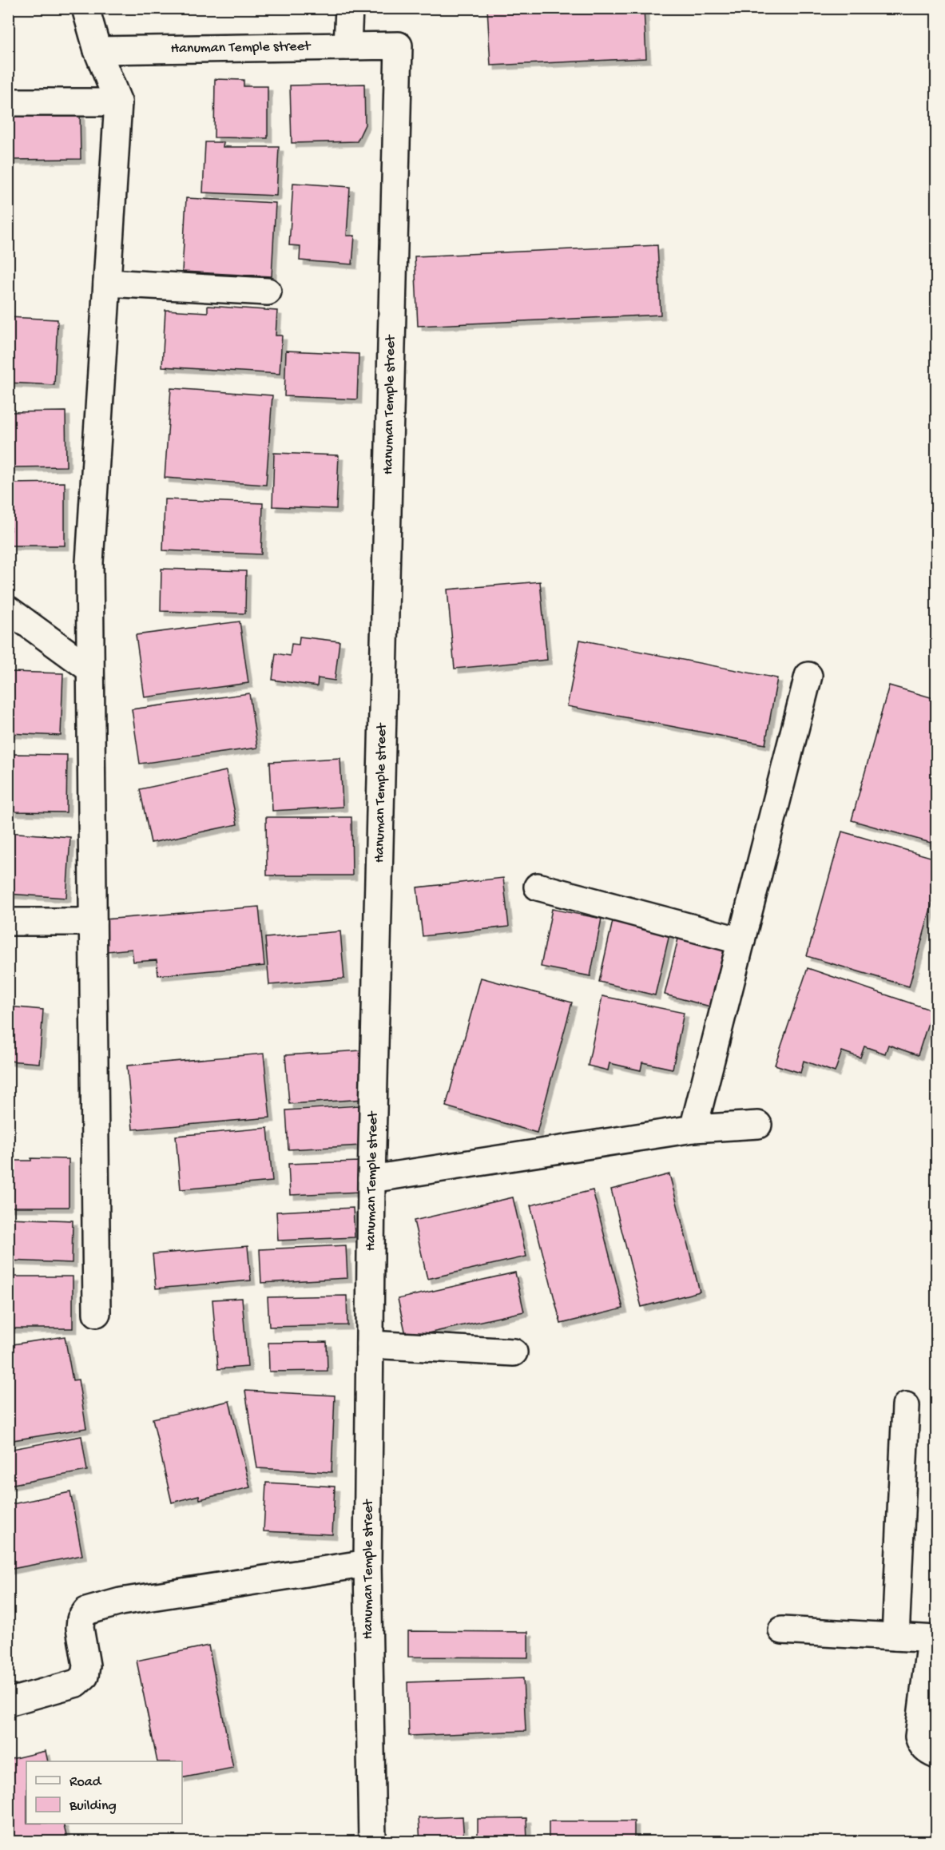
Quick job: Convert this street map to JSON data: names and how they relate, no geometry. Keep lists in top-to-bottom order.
{
  "streets": {
    "street": ["Hanuman Temple street"]
  },
  "legend": ["Road", "Building"]
}
